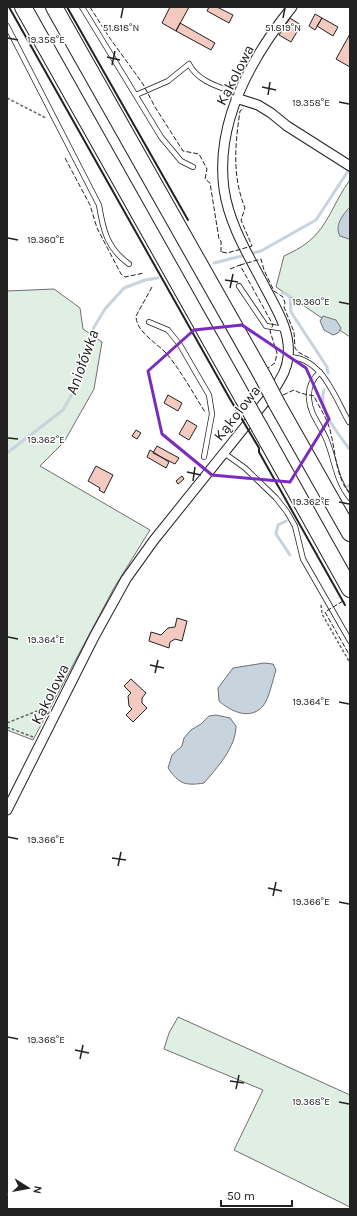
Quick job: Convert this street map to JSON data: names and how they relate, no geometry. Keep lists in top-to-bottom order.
{
  "streets": {
    "street": ["Kąkolowa"]
  },
  "water": ["Aniołówka"],
  "scale_bar": "50 m",
  "north": "right",
  "coordinates": [
    "51.818°N",
    "51.819°N",
    "19.358°E",
    "19.360°E",
    "19.362°E",
    "19.364°E",
    "19.366°E",
    "19.368°E"
  ]
}
